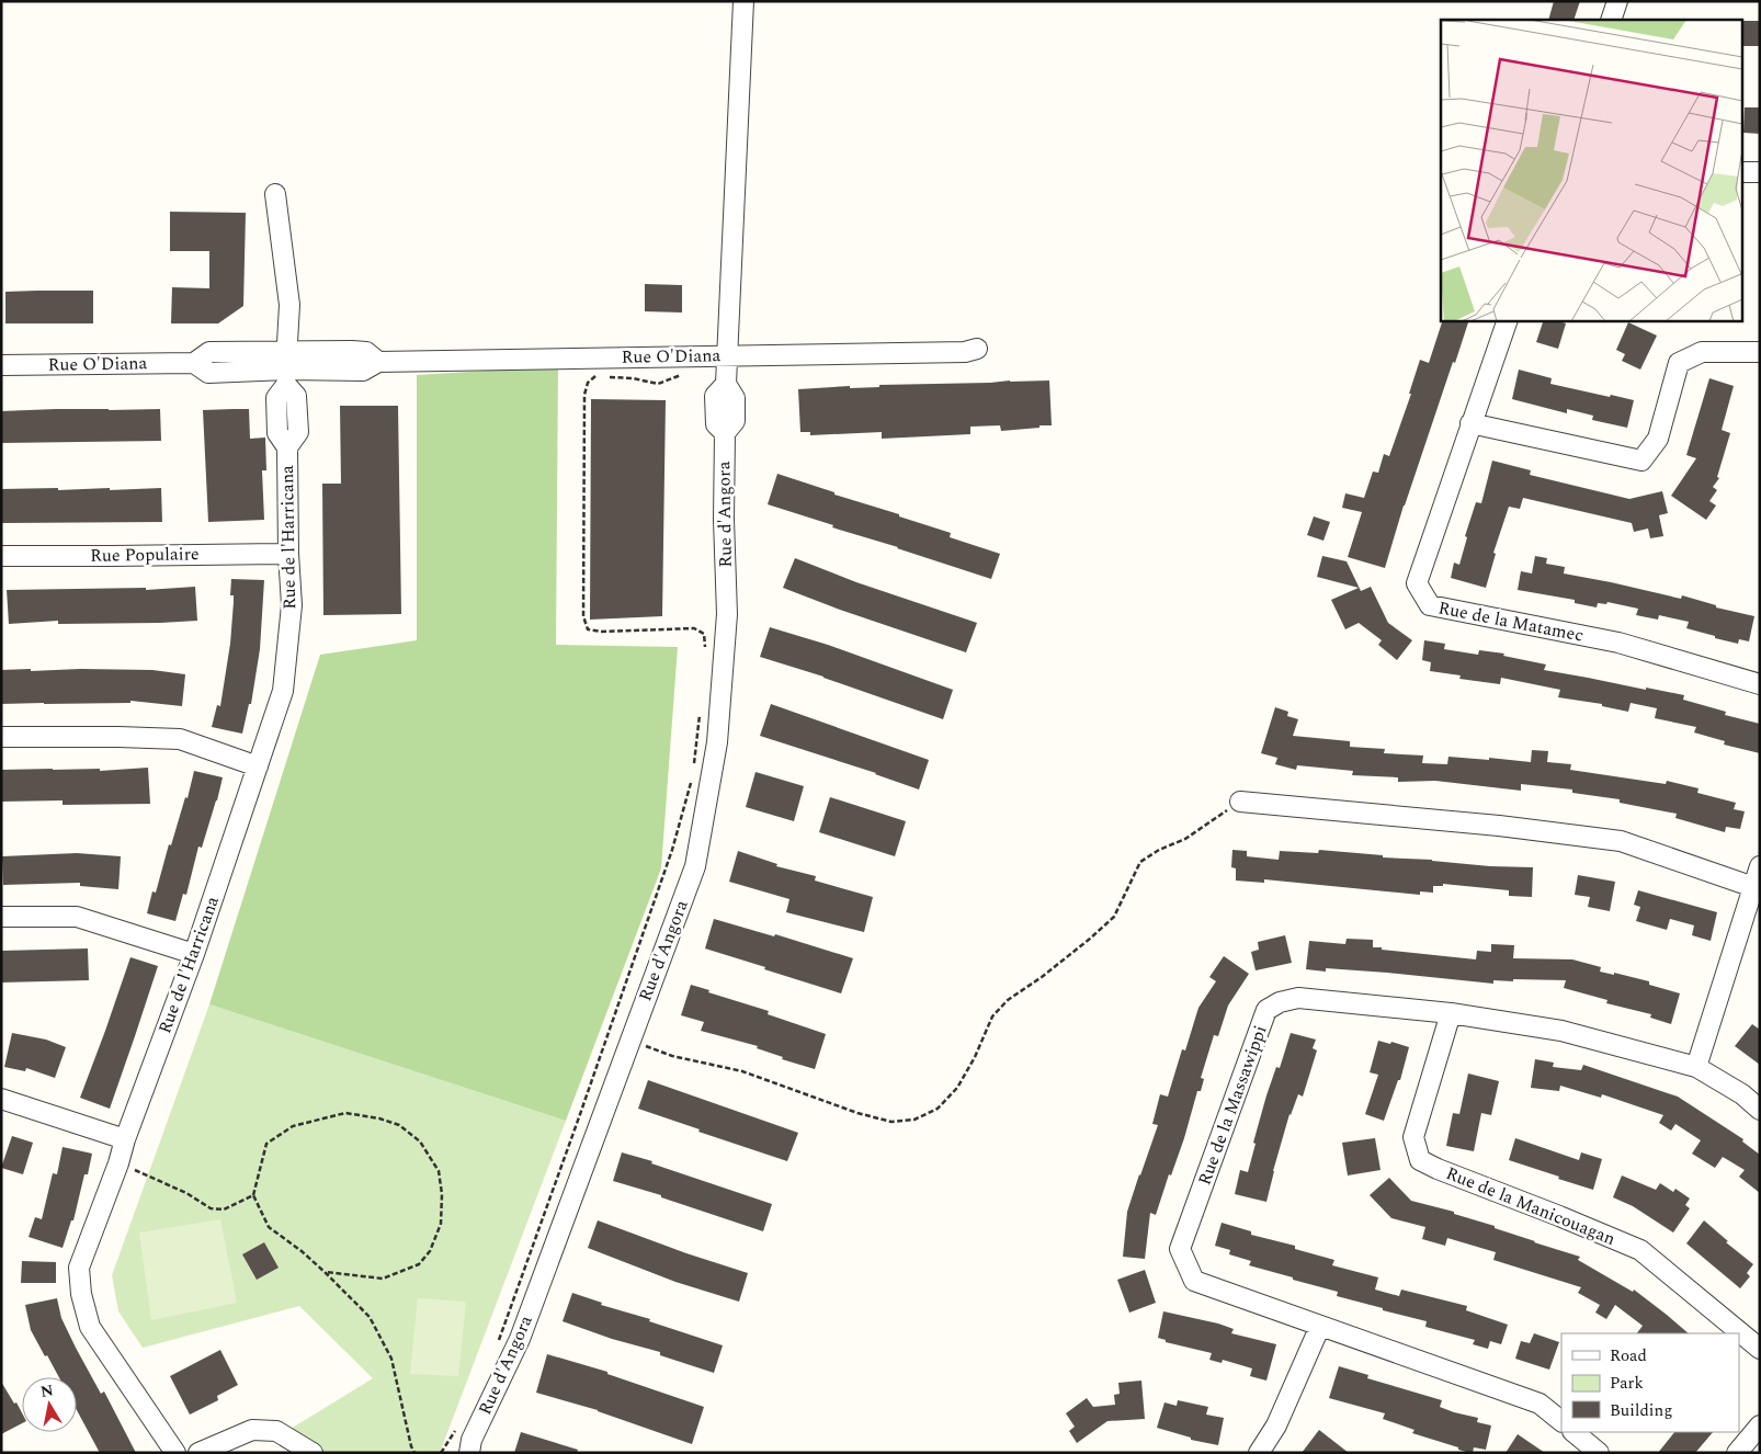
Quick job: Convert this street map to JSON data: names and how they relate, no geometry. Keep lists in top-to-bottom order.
{
  "streets": {
    "street": [
      "Rue O'Diana",
      "Rue d'Angora",
      "Rue de l'Harricana",
      "Rue Populaire",
      "Rue de la Matamec",
      "Rue de la Massawippi",
      "Rue de la Manicouagan"
    ]
  },
  "crossings": [
    ["Rue O'Diana", "Rue d'Angora"],
    ["Rue O'Diana", "Rue de l'Harricana"],
    ["Rue de l'Harricana", "Rue Populaire"],
    ["Rue de la Massawippi", "Rue de la Manicouagan"]
  ],
  "legend": ["Road", "Park", "Building"],
  "north": "top"
}
